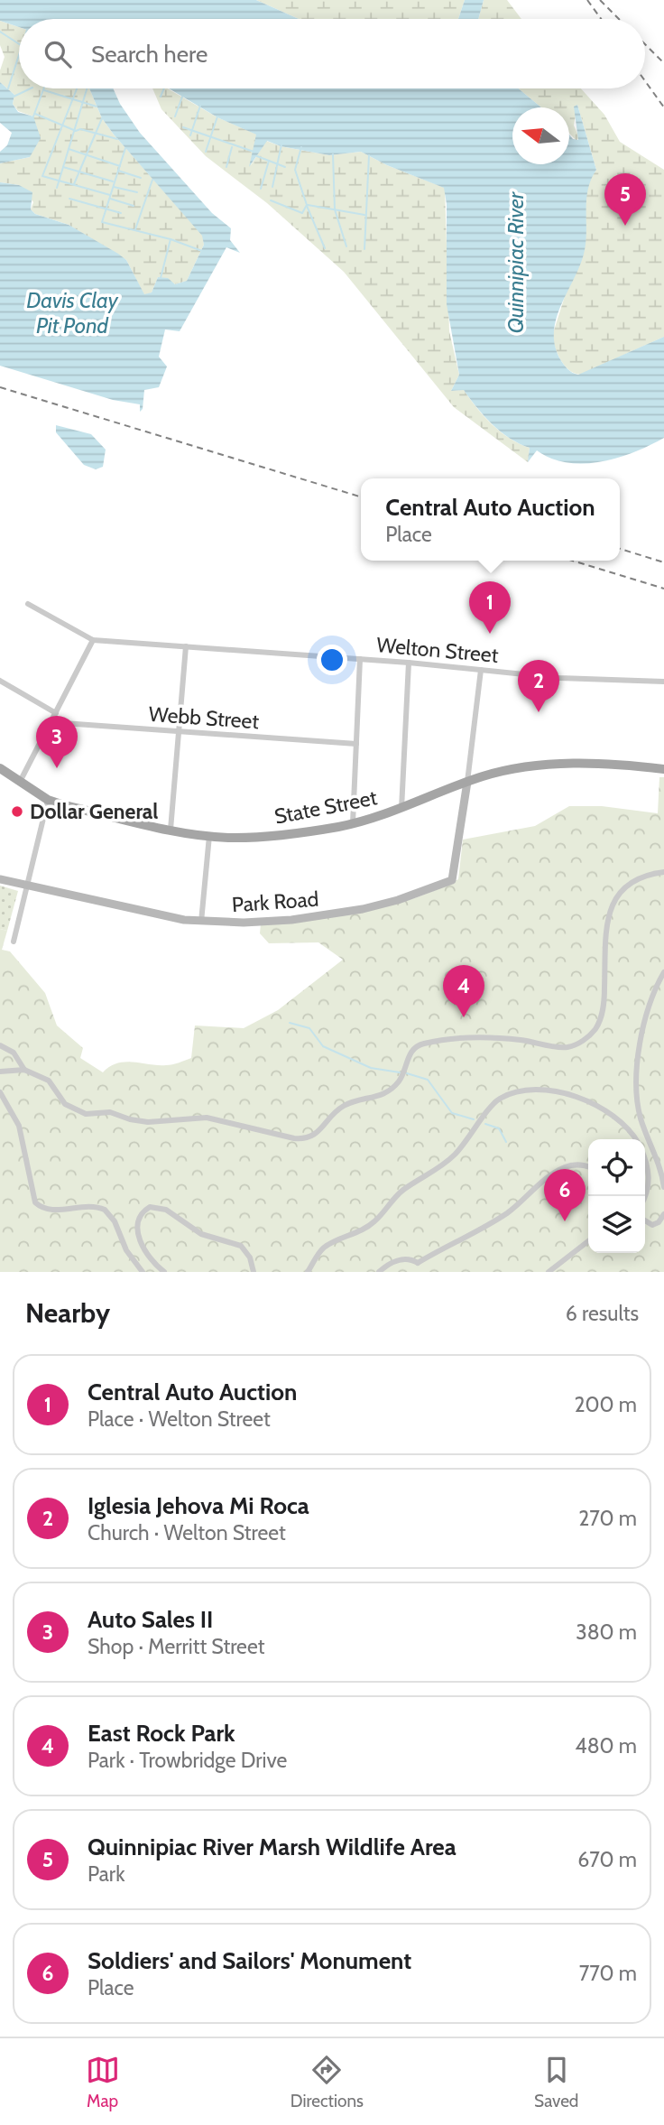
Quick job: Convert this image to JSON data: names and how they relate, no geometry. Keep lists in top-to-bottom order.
{
  "streets": {
    "main road": ["State Street", "Park Road"],
    "street": ["Welton Street", "Webb Street"]
  },
  "crossings": [
    ["State Street", "Park Road"]
  ],
  "water": ["Quinnipiac River", "Davis Clay Pit Pond"],
  "places": ["Dollar General"],
  "north": "left",
  "page": {
    "search": "Search here",
    "pins": [
      "5",
      "1",
      "2",
      "3",
      "4",
      "6"
    ],
    "popup": ["Central Auto Auction", "Place"],
    "heading": ["Nearby", "6 results"],
    "list": [
      {
        "mark": "1",
        "name": "Central Auto Auction",
        "note": "Place · Welton Street",
        "value": "200 m"
      },
      {
        "mark": "2",
        "name": "Iglesia Jehova Mi Roca",
        "note": "Church · Welton Street",
        "value": "270 m"
      },
      {
        "mark": "3",
        "name": "Auto Sales II",
        "note": "Shop · Merritt Street",
        "value": "380 m"
      },
      {
        "mark": "4",
        "name": "East Rock Park",
        "note": "Park · Trowbridge Drive",
        "value": "480 m"
      },
      {
        "mark": "5",
        "name": "Quinnipiac River Marsh Wildlife Area",
        "note": "Park",
        "value": "670 m"
      },
      {
        "mark": "6",
        "name": "Soldiers' and Sailors' Monument",
        "note": "Place",
        "value": "770 m"
      }
    ],
    "nav": ["Map", "Directions", "Saved"]
  }
}
